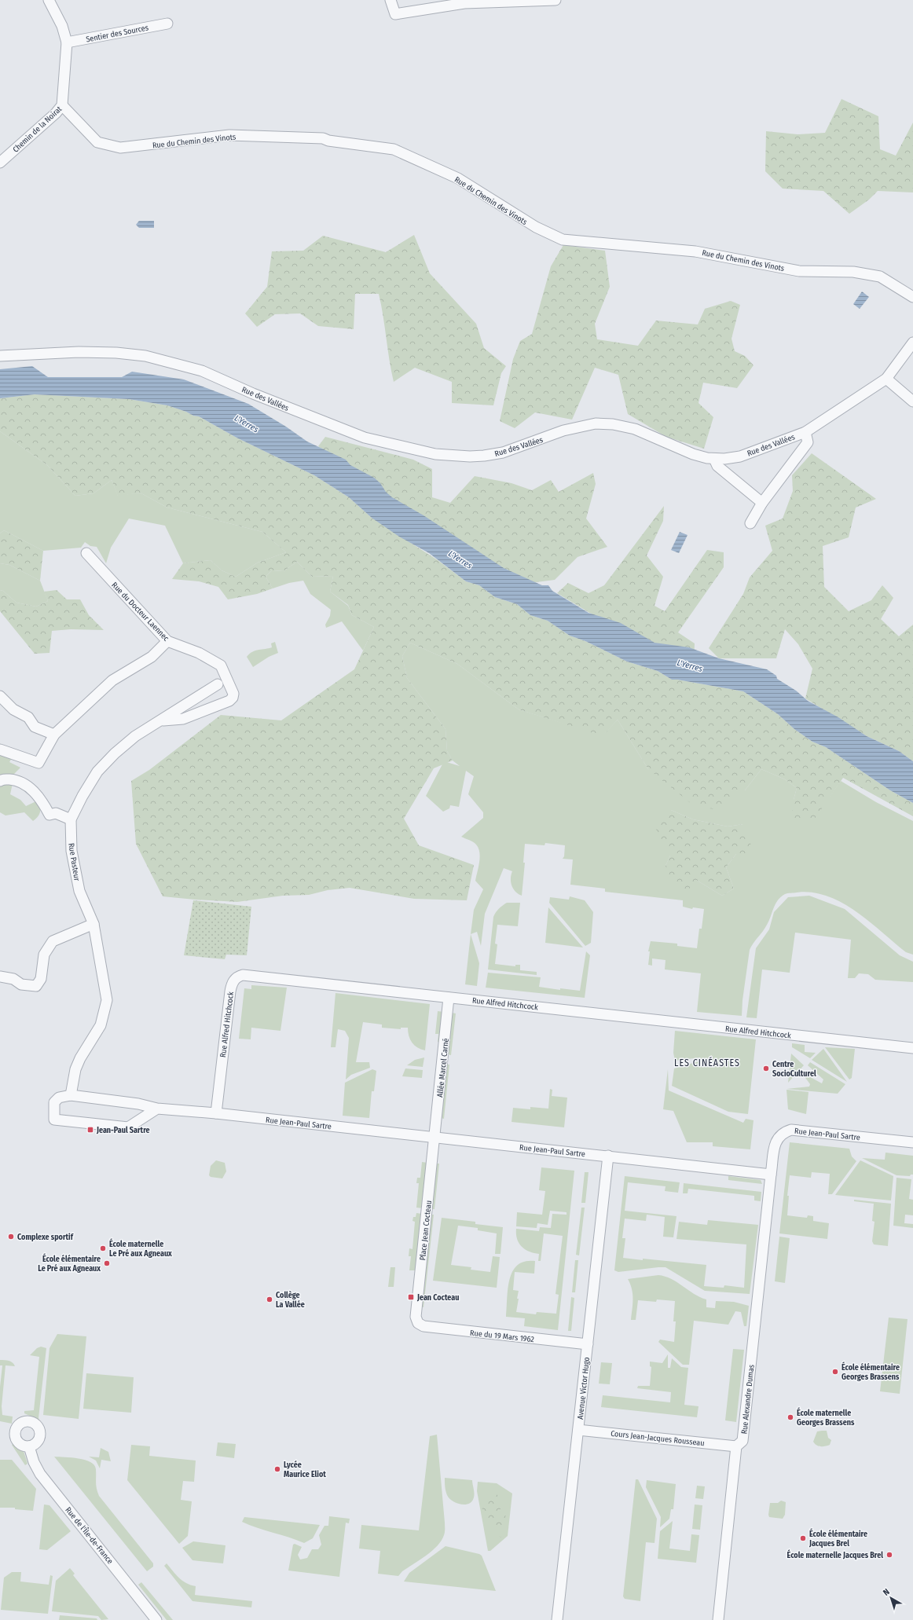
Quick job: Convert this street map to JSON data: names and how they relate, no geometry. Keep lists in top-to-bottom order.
{
  "streets": {
    "street": [
      "Sentier des Sources",
      "Chemin de la Noirat",
      "Rue du Chemin des Vinots",
      "Rue des Vallées",
      "Rue du Docteur Laennec",
      "Rue Pasteur",
      "Rue Alfred Hitchcock",
      "Allée Marcel Carné",
      "Rue Jean-Paul Sartre",
      "Place Jean Cocteau",
      "Rue du 19 Mars 1962",
      "Avenue Victor Hugo",
      "Rue Alexandre Dumas",
      "Cours Jean-Jacques Rousseau",
      "Rue de l'Île-de-France"
    ]
  },
  "crossings": [
    ["Sentier des Sources", "Chemin de la Noirat"],
    ["Chemin de la Noirat", "Rue du Chemin des Vinots"],
    ["Rue du Docteur Laennec", "Rue Pasteur"],
    ["Rue Pasteur", "Rue Jean-Paul Sartre"],
    ["Rue Alfred Hitchcock", "Allée Marcel Carné"],
    ["Rue Alfred Hitchcock", "Rue Jean-Paul Sartre"],
    ["Allée Marcel Carné", "Rue Jean-Paul Sartre"],
    ["Allée Marcel Carné", "Place Jean Cocteau"],
    ["Rue Jean-Paul Sartre", "Place Jean Cocteau"],
    ["Rue Jean-Paul Sartre", "Avenue Victor Hugo"],
    ["Rue Jean-Paul Sartre", "Rue Alexandre Dumas"],
    ["Place Jean Cocteau", "Rue du 19 Mars 1962"],
    ["Rue du 19 Mars 1962", "Avenue Victor Hugo"],
    ["Avenue Victor Hugo", "Cours Jean-Jacques Rousseau"],
    ["Rue Alexandre Dumas", "Cours Jean-Jacques Rousseau"]
  ],
  "districts": ["LES CINÉASTES"],
  "water": ["L'Yerres"],
  "places": {
    "other": [
      "Centre SocioCulturel",
      "Complexe sportif",
      "École maternelle Le Pré aux Agneaux",
      "École élémentaire Le Pré aux Agneaux",
      "Collège La Vallée",
      "École élémentaire Georges Brassens",
      "École maternelle Georges Brassens",
      "Lycée Maurice Eliot",
      "École élémentaire Jacques Brel",
      "École maternelle Jacques Brel"
    ],
    "transit": ["Jean-Paul Sartre", "Jean Cocteau"]
  },
  "north": "top left"
}
